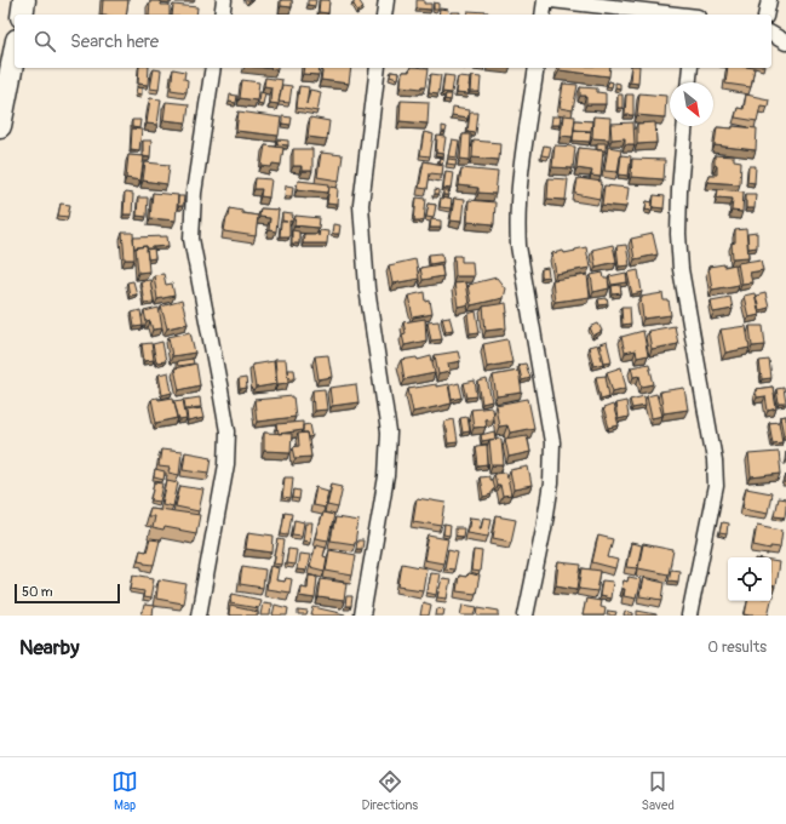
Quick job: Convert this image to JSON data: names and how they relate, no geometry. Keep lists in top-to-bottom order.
{
  "scale_bar": "50 m",
  "north": "bottom right",
  "page": {
    "search": "Search here",
    "scale": "50 m",
    "heading": ["Nearby", "0 results"],
    "nav": ["Map", "Directions", "Saved"]
  }
}
